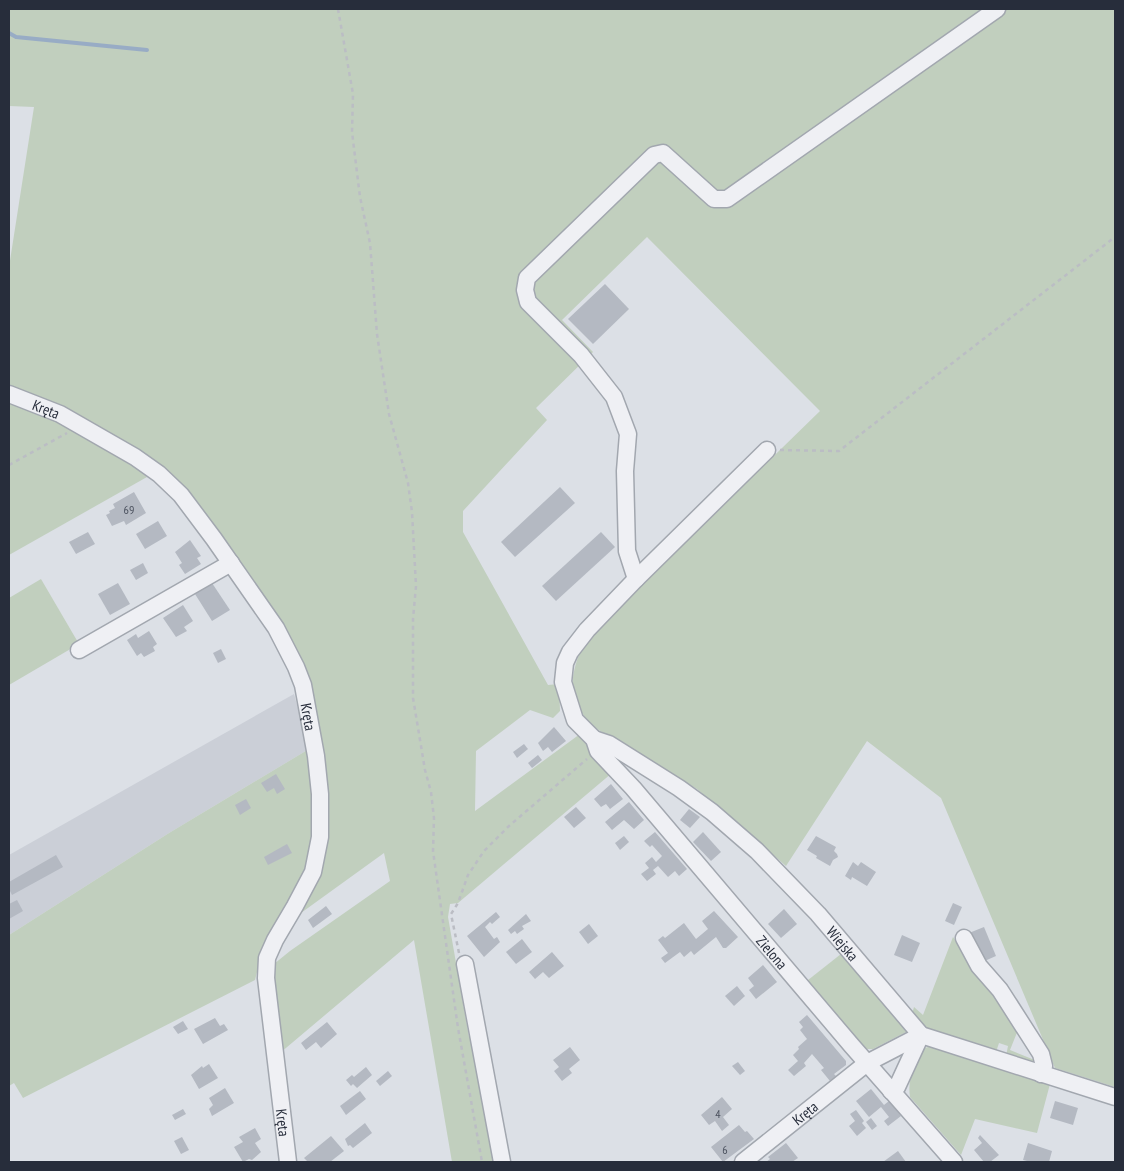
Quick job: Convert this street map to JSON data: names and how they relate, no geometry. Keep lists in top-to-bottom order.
{
  "streets": {
    "street": ["Kręta", "Wiejska", "Zielona"]
  },
  "crossings": [
    ["Kręta", "Wiejska"],
    ["Kręta", "Zielona"],
    ["Wiejska", "Zielona"]
  ],
  "house_numbers": ["69", "4", "6"]
}
